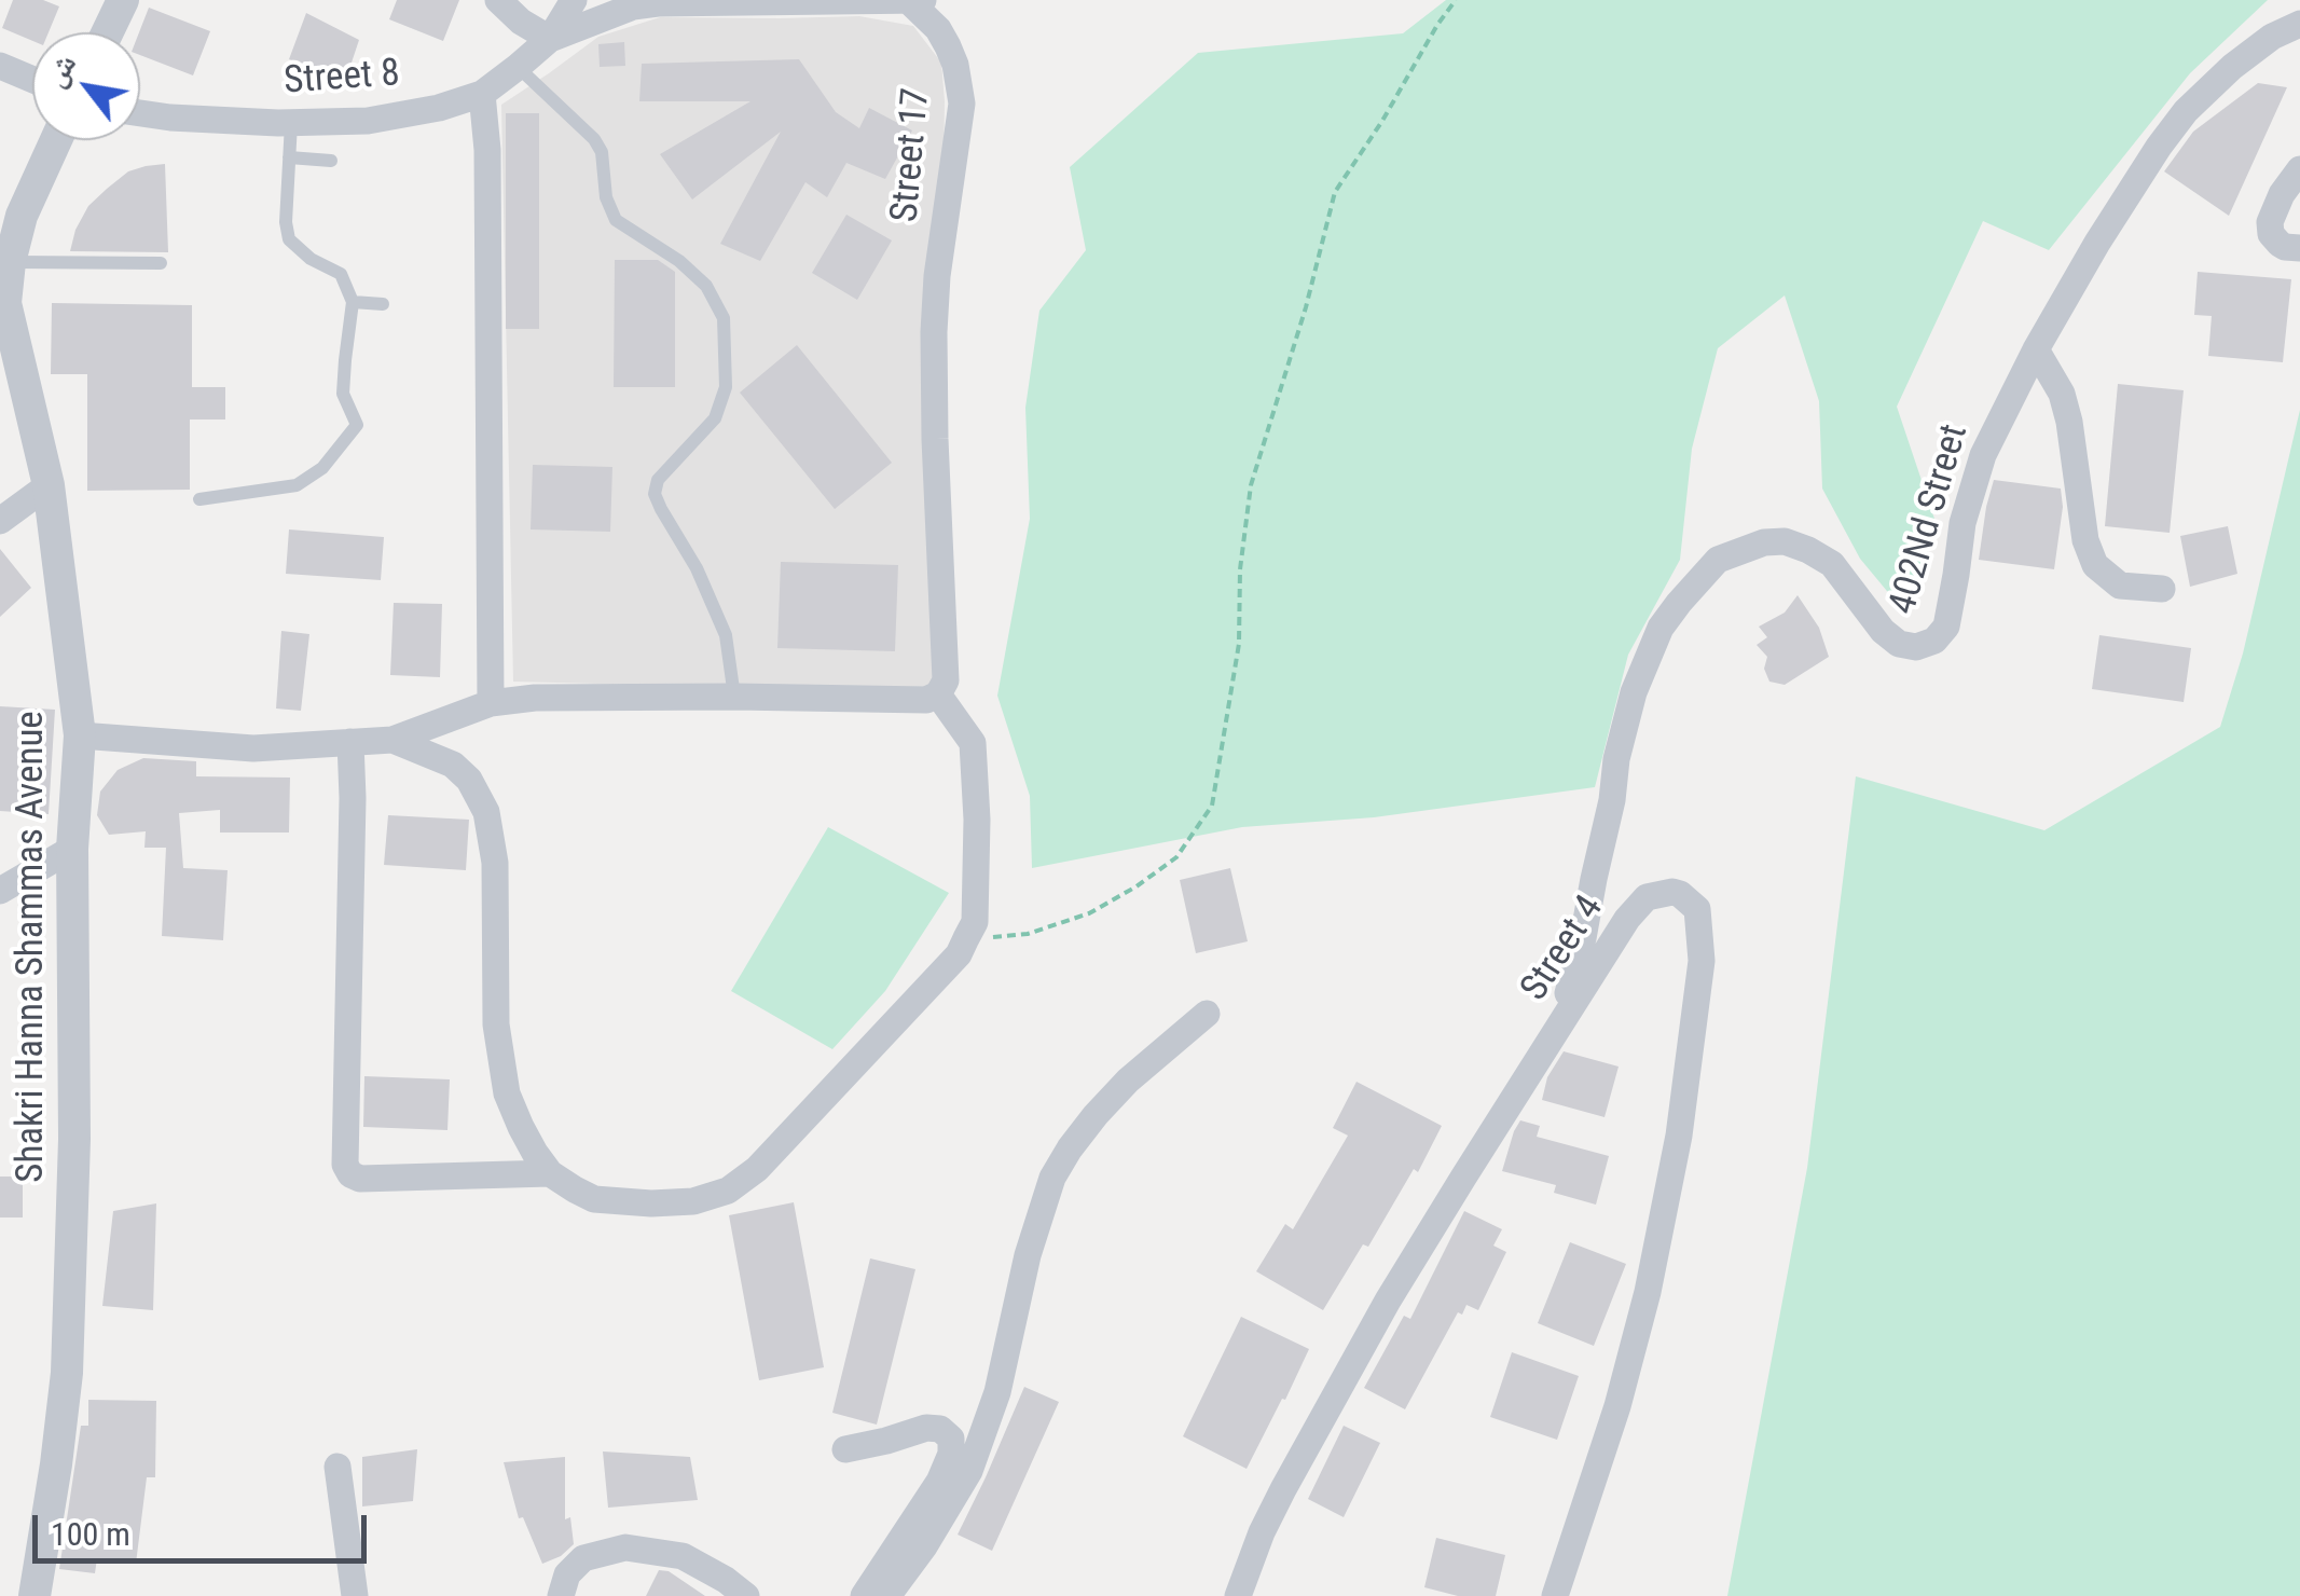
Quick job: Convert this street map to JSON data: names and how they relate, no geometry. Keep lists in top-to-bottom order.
{
  "streets": {
    "street": [
      "Street 8",
      "Street 17",
      "402Nd Street",
      "Shakri Hanna Shammas Avenue",
      "Street 4"
    ]
  },
  "crossings": [
    ["Street 8", "Street 17"],
    ["402Nd Street", "Street 4"]
  ],
  "scale_bar": "100 m",
  "north": "top left"
}
